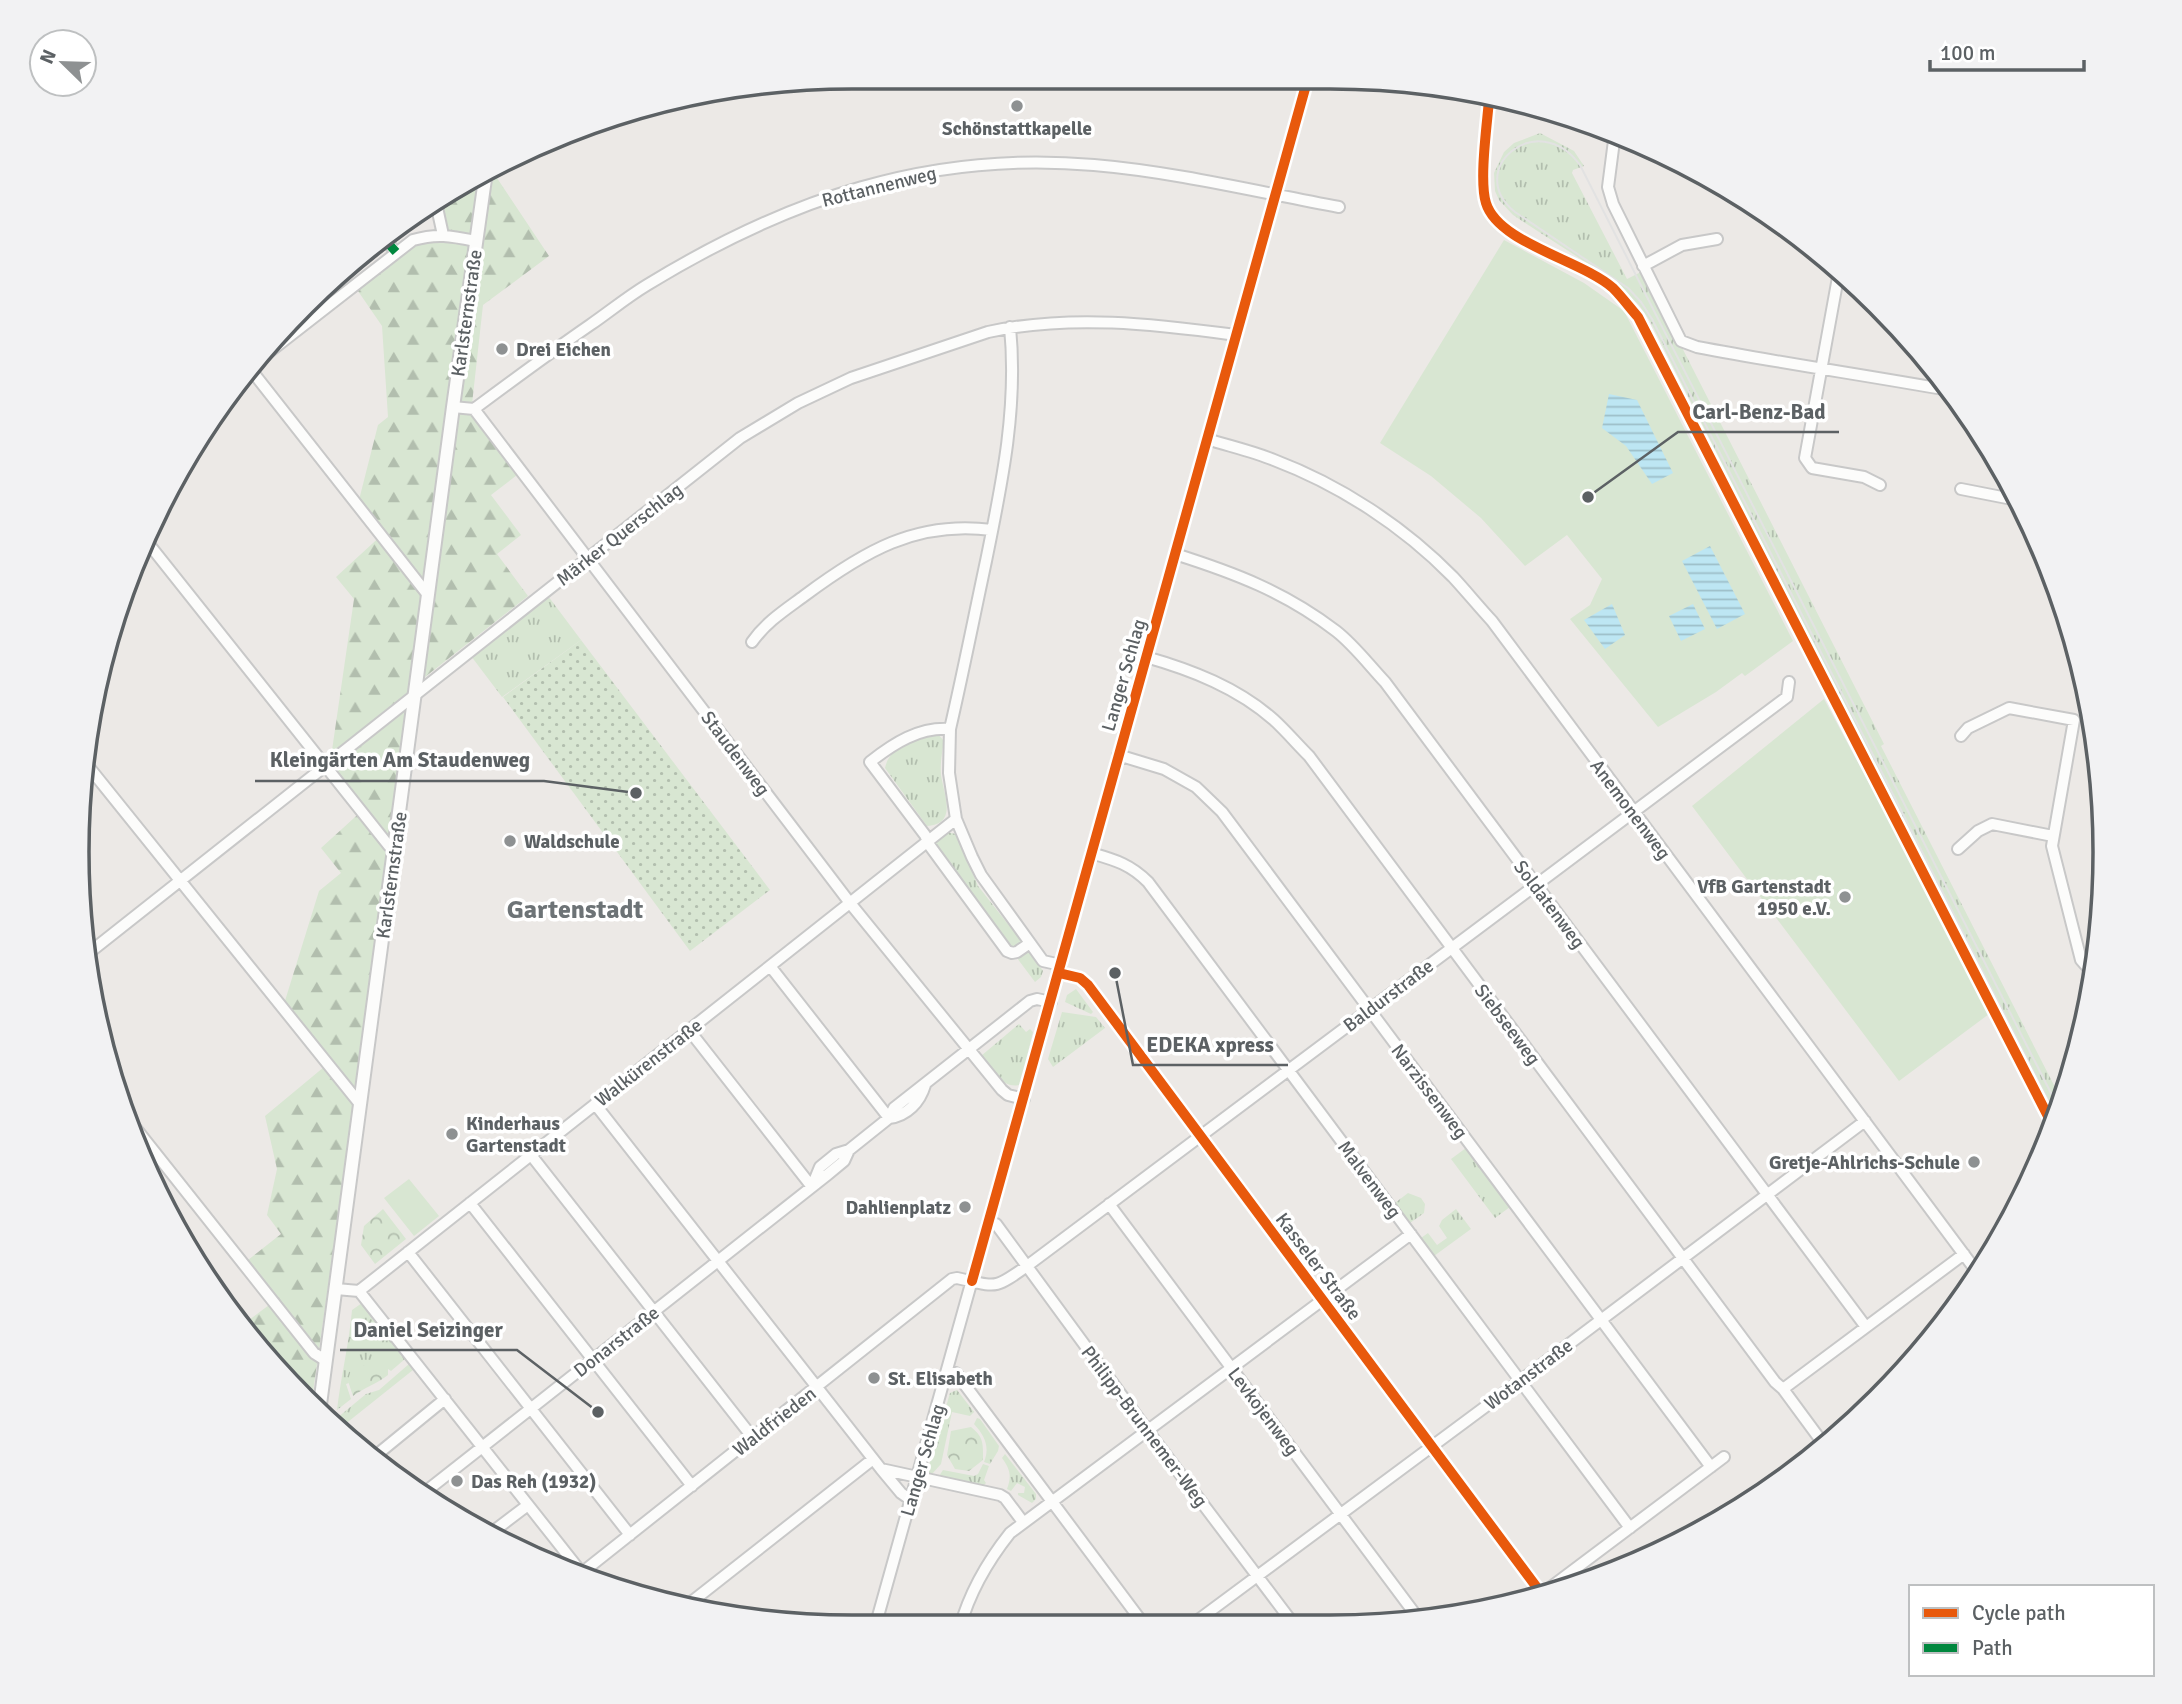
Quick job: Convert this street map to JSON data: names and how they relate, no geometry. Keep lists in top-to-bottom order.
{
  "streets": {
    "street": [
      "Rottannenweg",
      "Karlsternstraße",
      "Märker Querschlag",
      "Langer Schlag",
      "Staudenweg",
      "Anemonenweg",
      "Soldatenweg",
      "Baldurstraße",
      "Siebseeweg",
      "Walkürenstraße",
      "Narzissenweg",
      "Malvenweg",
      "Kasseler Straße",
      "Donarstraße",
      "Wotanstraße",
      "Levkojenweg",
      "Waldfrieden",
      "Philipp-Brunnemer-Weg"
    ]
  },
  "crossings": [
    ["Rottannenweg", "Langer Schlag"],
    ["Rottannenweg", "Staudenweg"],
    ["Karlsternstraße", "Märker Querschlag"],
    ["Märker Querschlag", "Langer Schlag"],
    ["Märker Querschlag", "Staudenweg"],
    ["Märker Querschlag", "Kasseler Straße"],
    ["Langer Schlag", "Staudenweg"],
    ["Langer Schlag", "Anemonenweg"],
    ["Langer Schlag", "Soldatenweg"],
    ["Langer Schlag", "Baldurstraße"],
    ["Langer Schlag", "Siebseeweg"],
    ["Langer Schlag", "Narzissenweg"],
    ["Langer Schlag", "Malvenweg"],
    ["Langer Schlag", "Kasseler Straße"],
    ["Langer Schlag", "Donarstraße"],
    ["Langer Schlag", "Waldfrieden"],
    ["Staudenweg", "Walkürenstraße"],
    ["Staudenweg", "Donarstraße"],
    ["Anemonenweg", "Baldurstraße"],
    ["Anemonenweg", "Wotanstraße"],
    ["Soldatenweg", "Baldurstraße"],
    ["Soldatenweg", "Wotanstraße"],
    ["Baldurstraße", "Siebseeweg"],
    ["Baldurstraße", "Narzissenweg"],
    ["Baldurstraße", "Malvenweg"],
    ["Baldurstraße", "Kasseler Straße"],
    ["Baldurstraße", "Levkojenweg"],
    ["Baldurstraße", "Waldfrieden"],
    ["Baldurstraße", "Philipp-Brunnemer-Weg"],
    ["Siebseeweg", "Wotanstraße"],
    ["Walkürenstraße", "Kasseler Straße"],
    ["Narzissenweg", "Wotanstraße"],
    ["Malvenweg", "Wotanstraße"],
    ["Kasseler Straße", "Wotanstraße"],
    ["Wotanstraße", "Levkojenweg"],
    ["Wotanstraße", "Philipp-Brunnemer-Weg"]
  ],
  "districts": ["Gartenstadt"],
  "places": [
    "Schönstattkapelle",
    "Drei Eichen",
    "Carl-Benz-Bad",
    "Kleingärten Am Staudenweg",
    "Waldschule",
    "VfB Gartenstadt 1950 e.V.",
    "EDEKA xpress",
    "Kinderhaus Gartenstadt",
    "Gretje-Ahlrichs-Schule",
    "Dahlienplatz",
    "St. Elisabeth",
    "Daniel Seizinger",
    "Das Reh (1932)"
  ],
  "legend": ["Cycle path", "Path"],
  "scale_bar": "100 m",
  "north": "top left"
}
